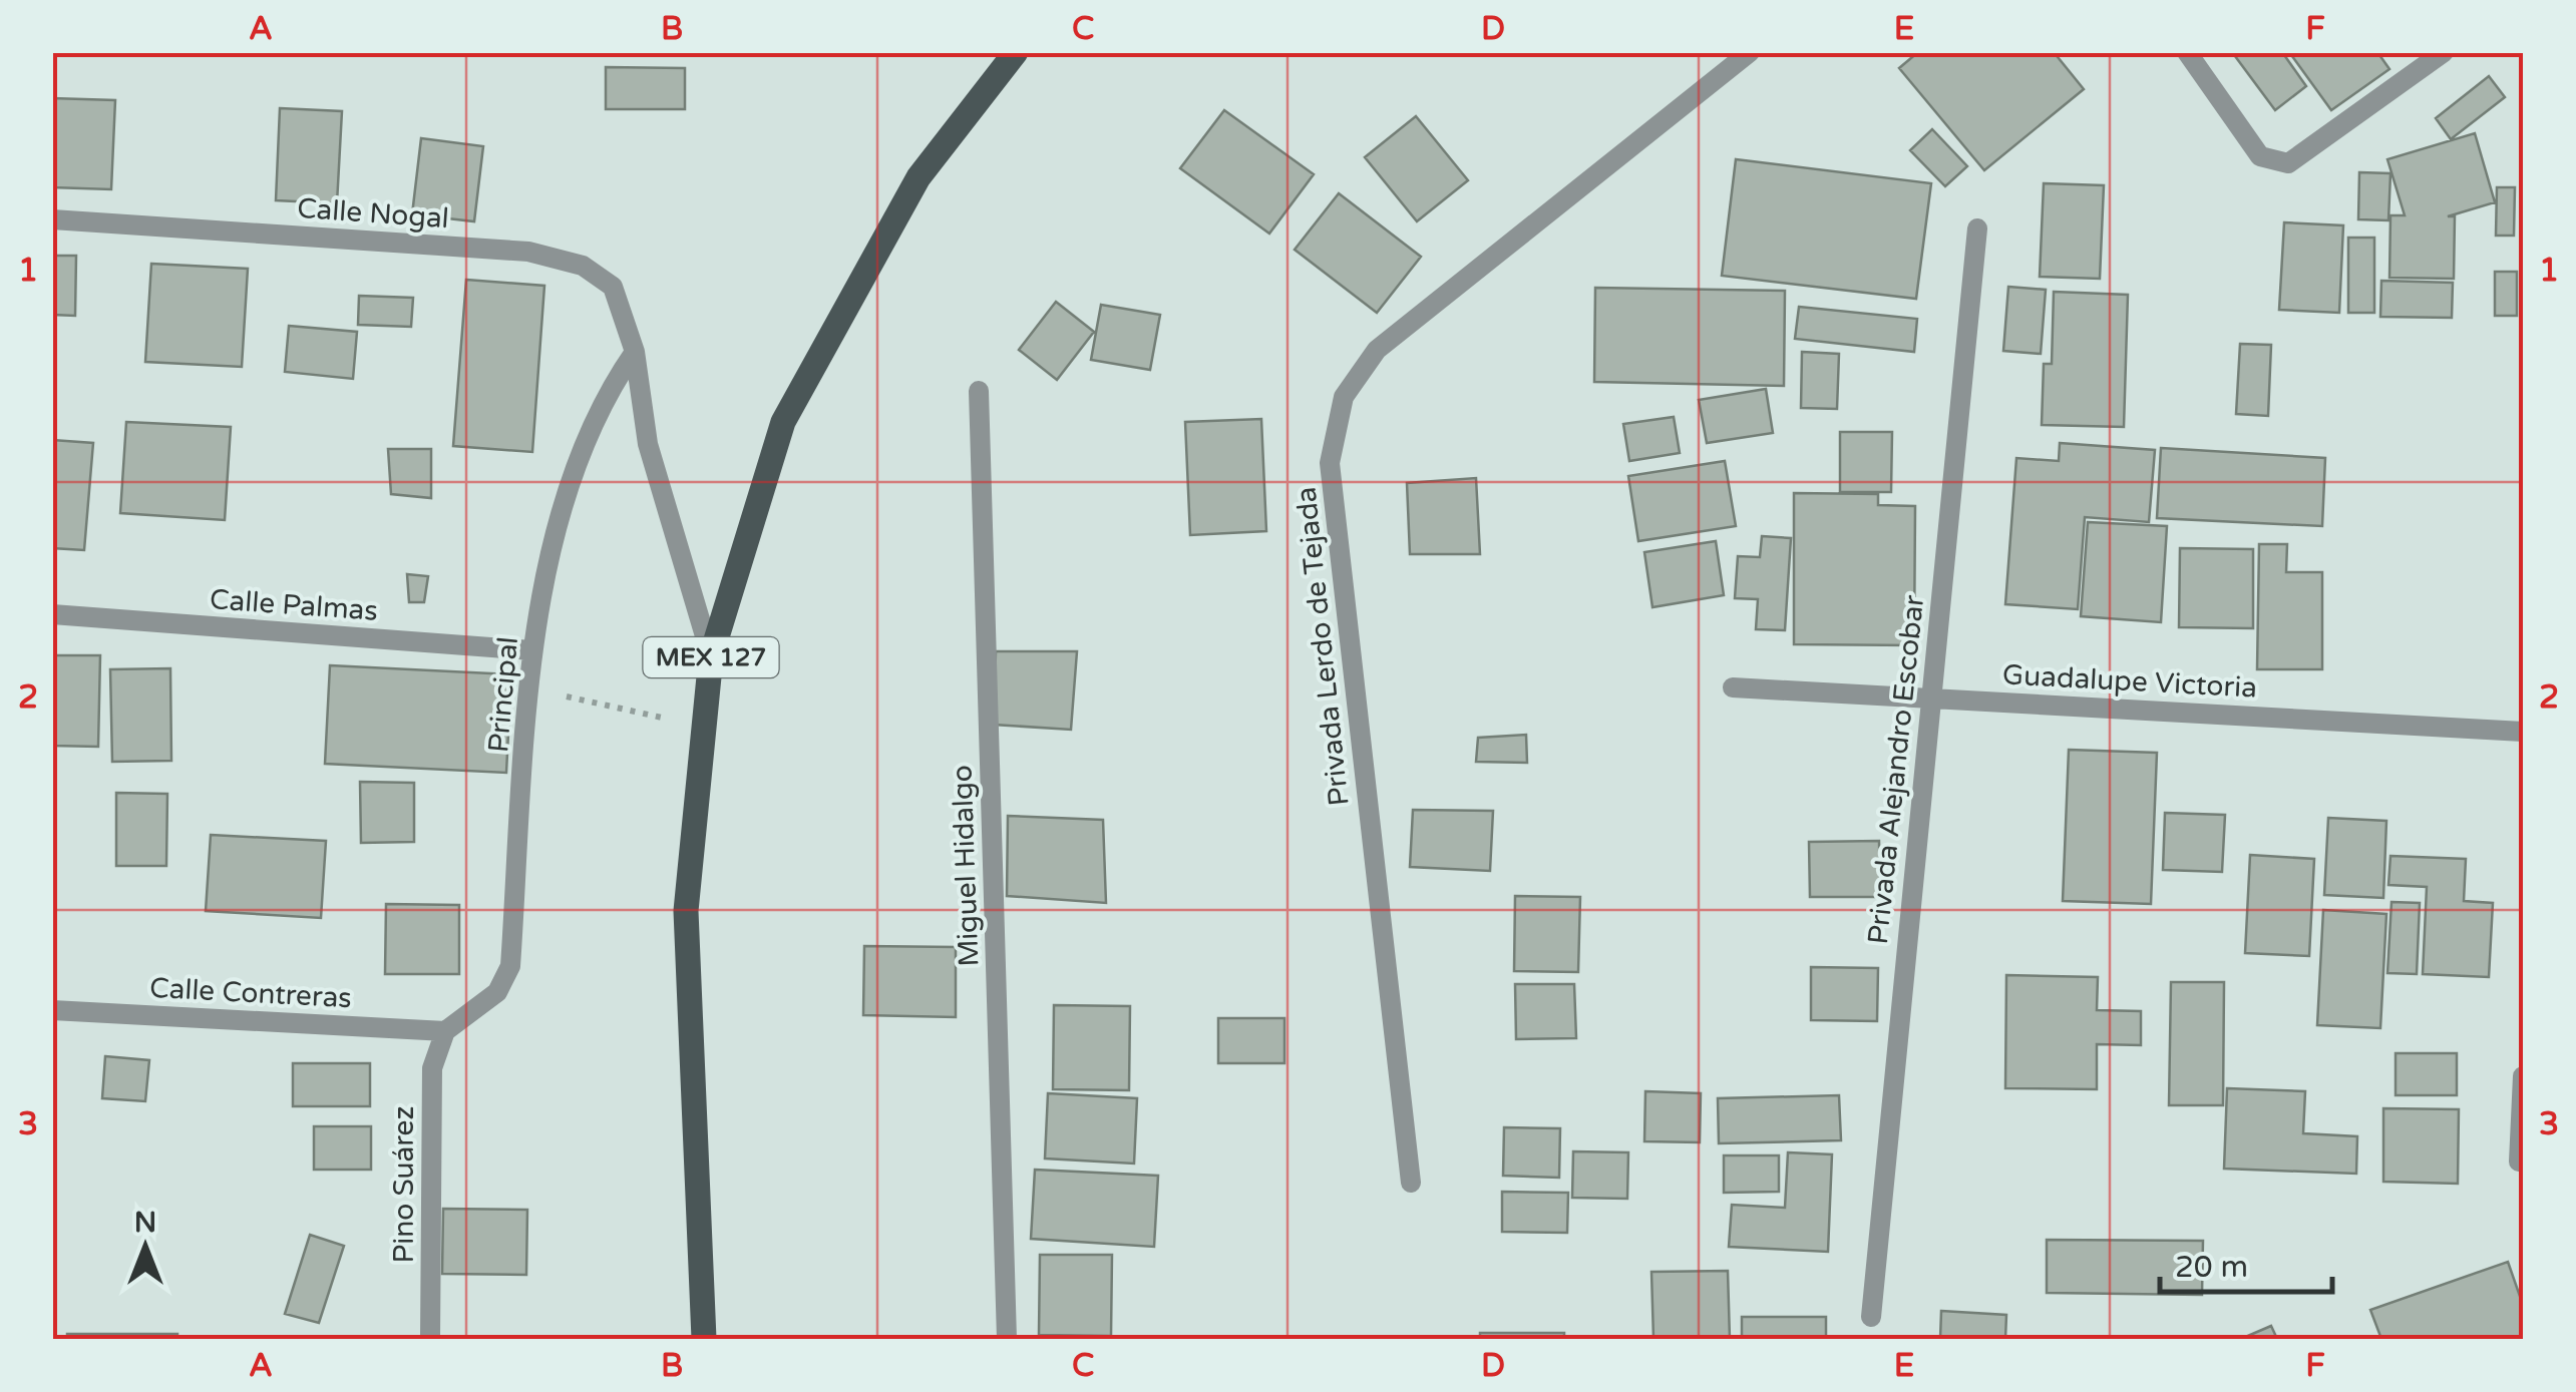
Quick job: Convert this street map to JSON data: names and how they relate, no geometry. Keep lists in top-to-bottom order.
{
  "streets": {
    "main road": ["MEX 127"],
    "street": [
      "Calle Nogal",
      "Calle Palmas",
      "Privada Lerdo de Tejada",
      "Guadalupe Victoria",
      "Principal",
      "Privada Alejandro Escobar",
      "Miguel Hidalgo",
      "Calle Contreras",
      "Pino Suárez"
    ]
  },
  "crossings": [
    ["Calle Nogal", "MEX 127"],
    ["Calle Nogal", "Principal"],
    ["Calle Palmas", "Principal"],
    ["Guadalupe Victoria", "Privada Alejandro Escobar"],
    ["Principal", "Calle Contreras"],
    ["Principal", "Pino Suárez"],
    ["Calle Contreras", "Pino Suárez"]
  ],
  "scale_bar": "20 m",
  "north": "top",
  "grid": {
    "columns": [
      "A",
      "B",
      "C",
      "D",
      "E",
      "F"
    ],
    "rows": ["1", "2", "3"]
  }
}
